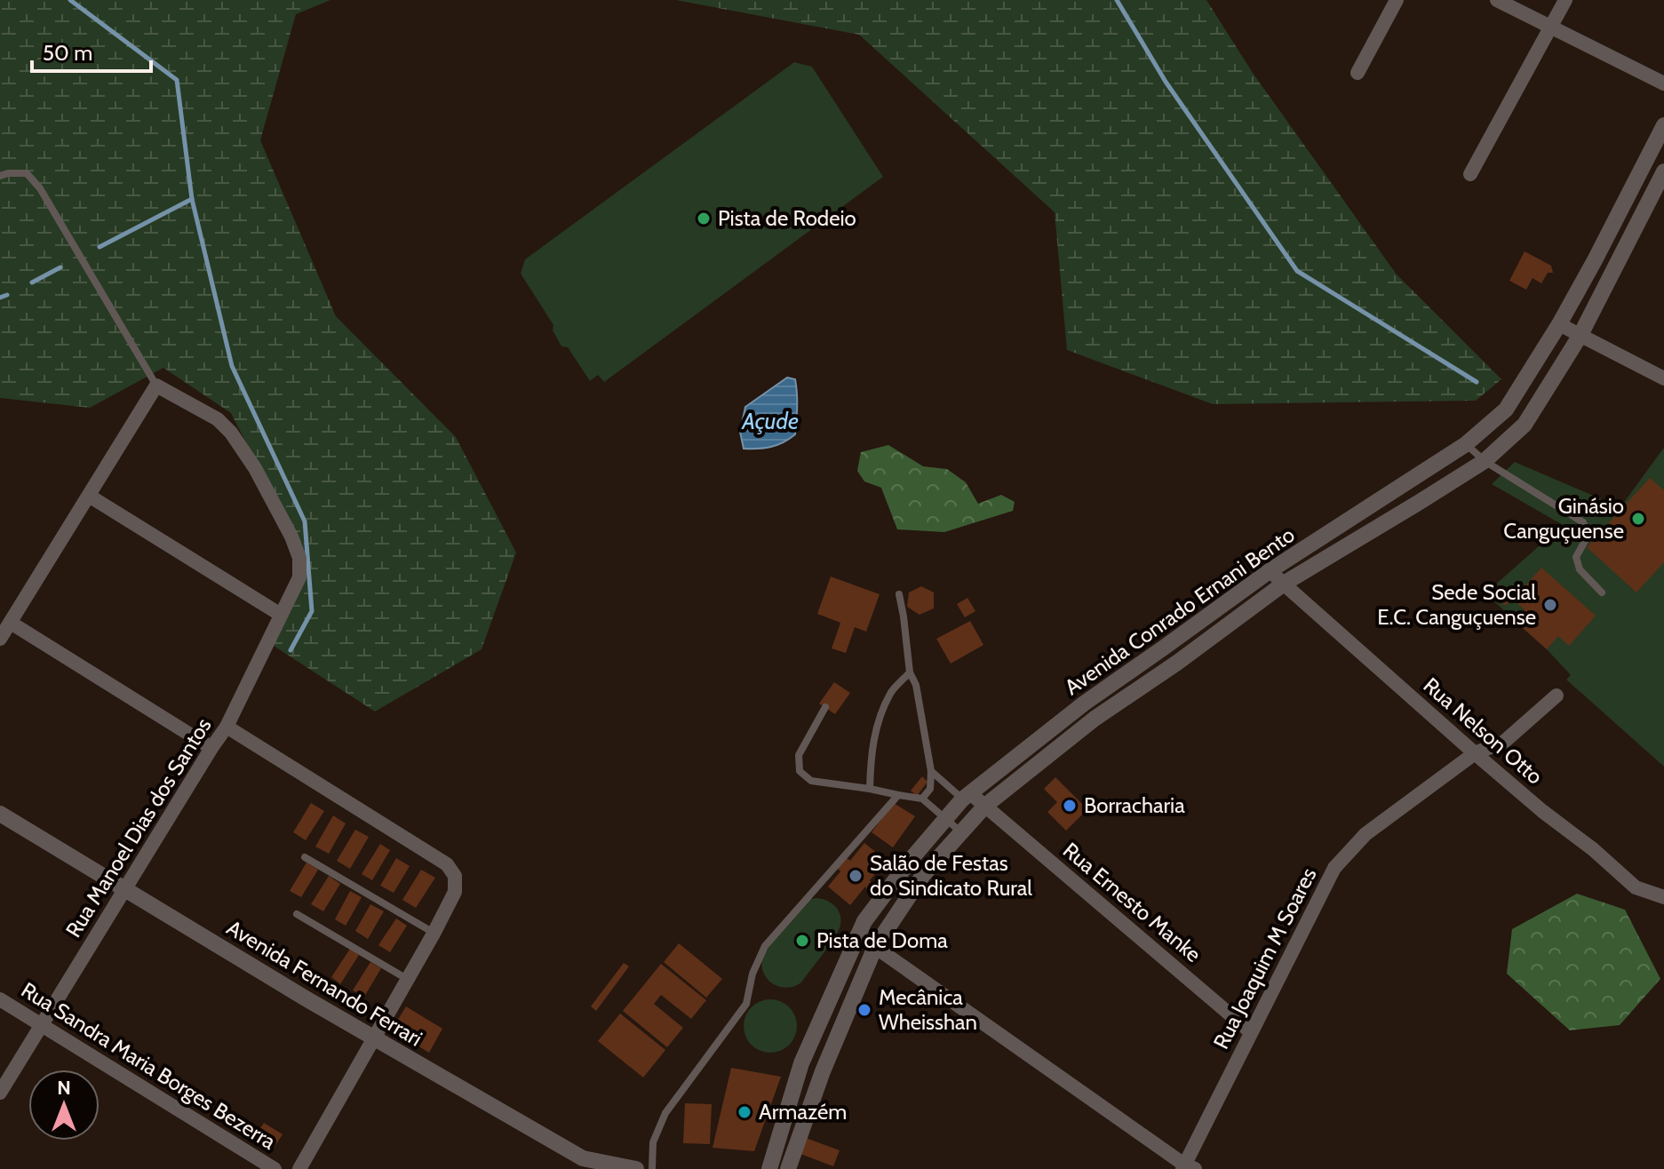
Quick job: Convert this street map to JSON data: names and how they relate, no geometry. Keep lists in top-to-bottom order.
{
  "streets": {
    "street": [
      "Avenida Conrado Ernani Bento",
      "Rua Nelson Otto",
      "Rua Manoel Dias dos Santos",
      "Rua Ernesto Manke",
      "Rua Joaquim M Soares",
      "Avenida Fernando Ferrari",
      "Rua Sandra Maria Borges Bezerra"
    ]
  },
  "crossings": [
    ["Avenida Conrado Ernani Bento", "Rua Nelson Otto"],
    ["Avenida Conrado Ernani Bento", "Rua Ernesto Manke"],
    ["Rua Nelson Otto", "Rua Joaquim M Soares"],
    ["Rua Manoel Dias dos Santos", "Avenida Fernando Ferrari"],
    ["Rua Manoel Dias dos Santos", "Rua Sandra Maria Borges Bezerra"],
    ["Rua Ernesto Manke", "Rua Joaquim M Soares"]
  ],
  "water": ["Açude"],
  "places": [
    "Pista de Rodeio",
    "Ginásio Canguçuense",
    "Sede Social E.C. Canguçuense",
    "Borracharia",
    "Salão de Festas do Sindicato Rural",
    "Pista de Doma",
    "Mecânica Wheisshan",
    "Armazém"
  ],
  "scale_bar": "50 m",
  "north": "top"
}
